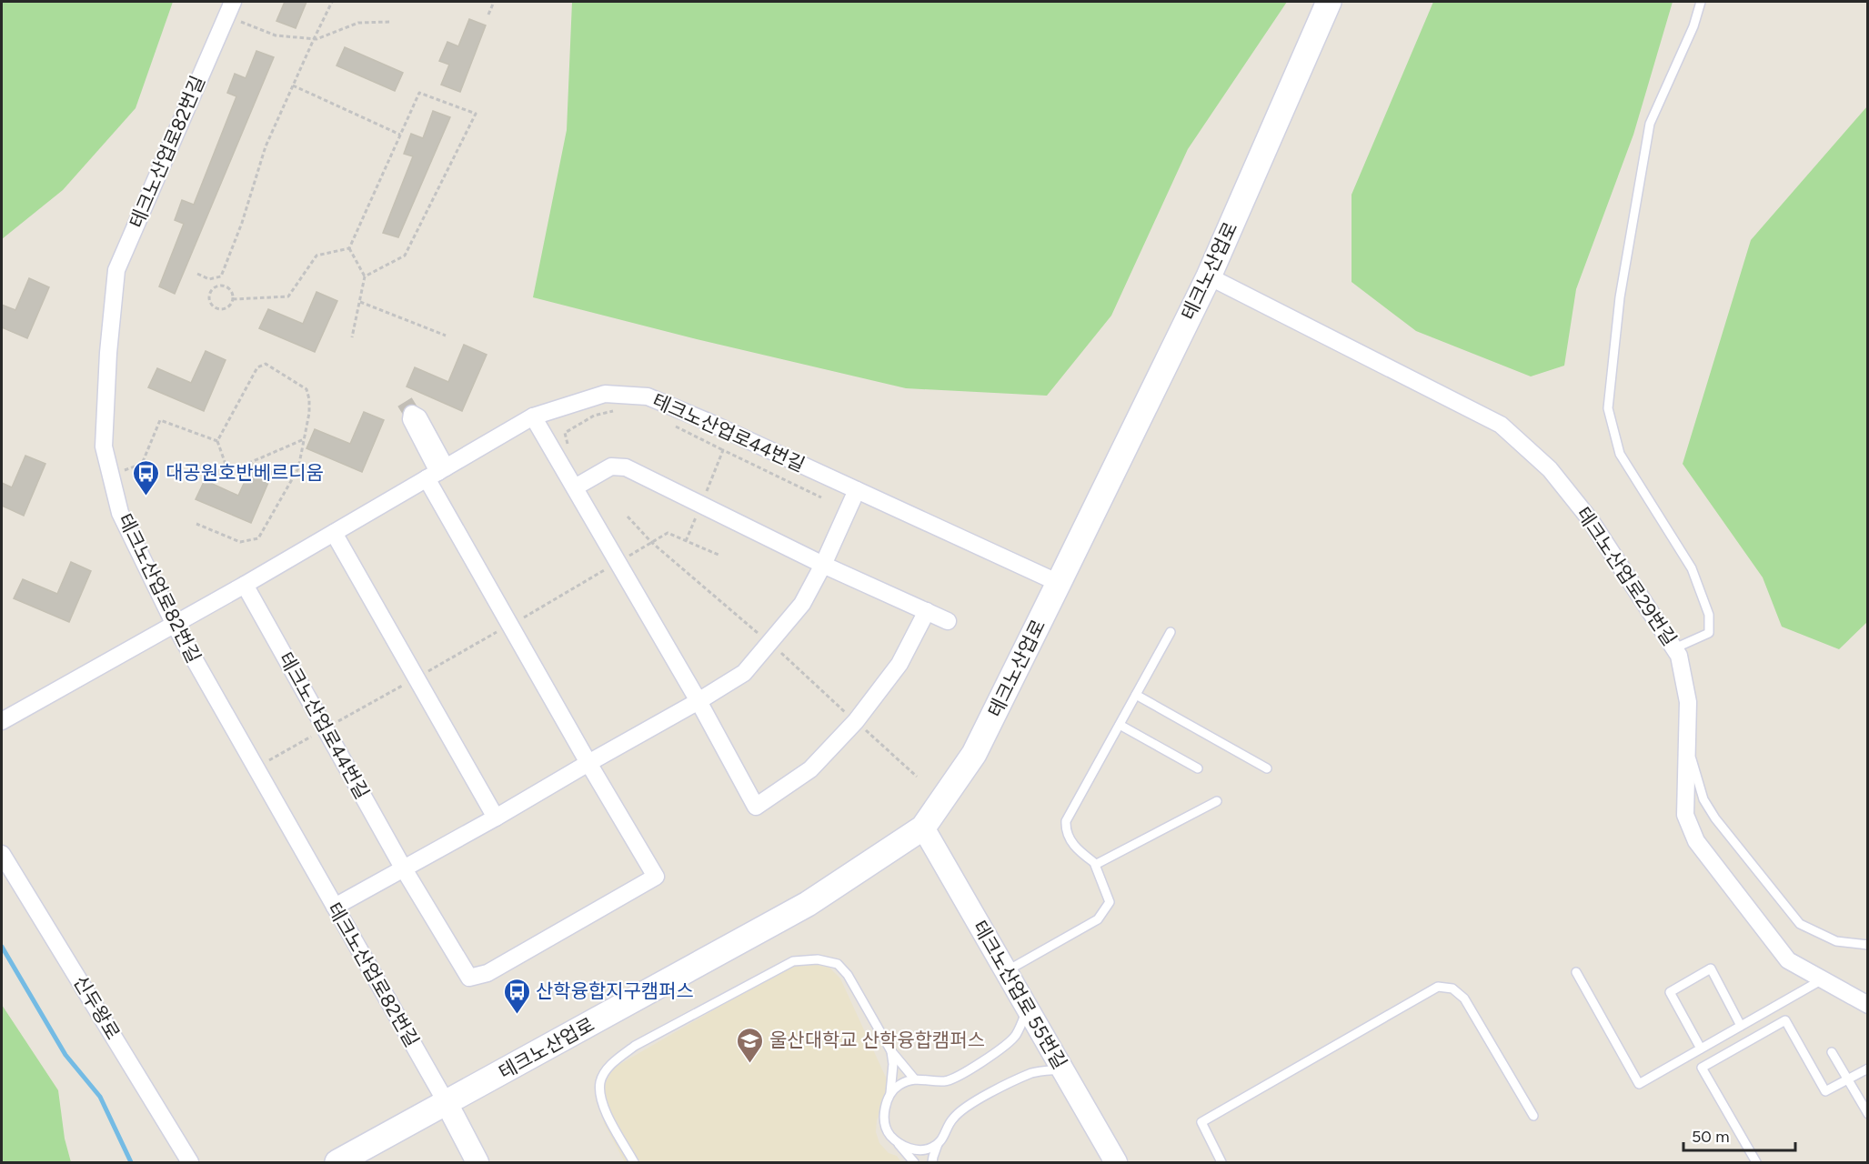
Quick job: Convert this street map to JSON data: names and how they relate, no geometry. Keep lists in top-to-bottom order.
{
  "streets": {
    "main road": ["테크노산업로"],
    "street": [
      "테크노산업로82번길",
      "테크노산업로44번길",
      "테크노산업로29번길",
      "테크노산업로 55번길",
      "신두왕로"
    ]
  },
  "crossings": [
    ["테크노산업로82번길", "테크노산업로"],
    ["테크노산업로82번길", "테크노산업로44번길"],
    ["테크노산업로", "테크노산업로44번길"],
    ["테크노산업로", "테크노산업로29번길"],
    ["테크노산업로", "테크노산업로 55번길"]
  ],
  "places": {
    "bus stop": ["대공원호반베르디움", "산학융합지구캠퍼스"],
    "school or university": ["울산대학교 산학융합캠퍼스"]
  },
  "scale_bar": "50 m"
}
